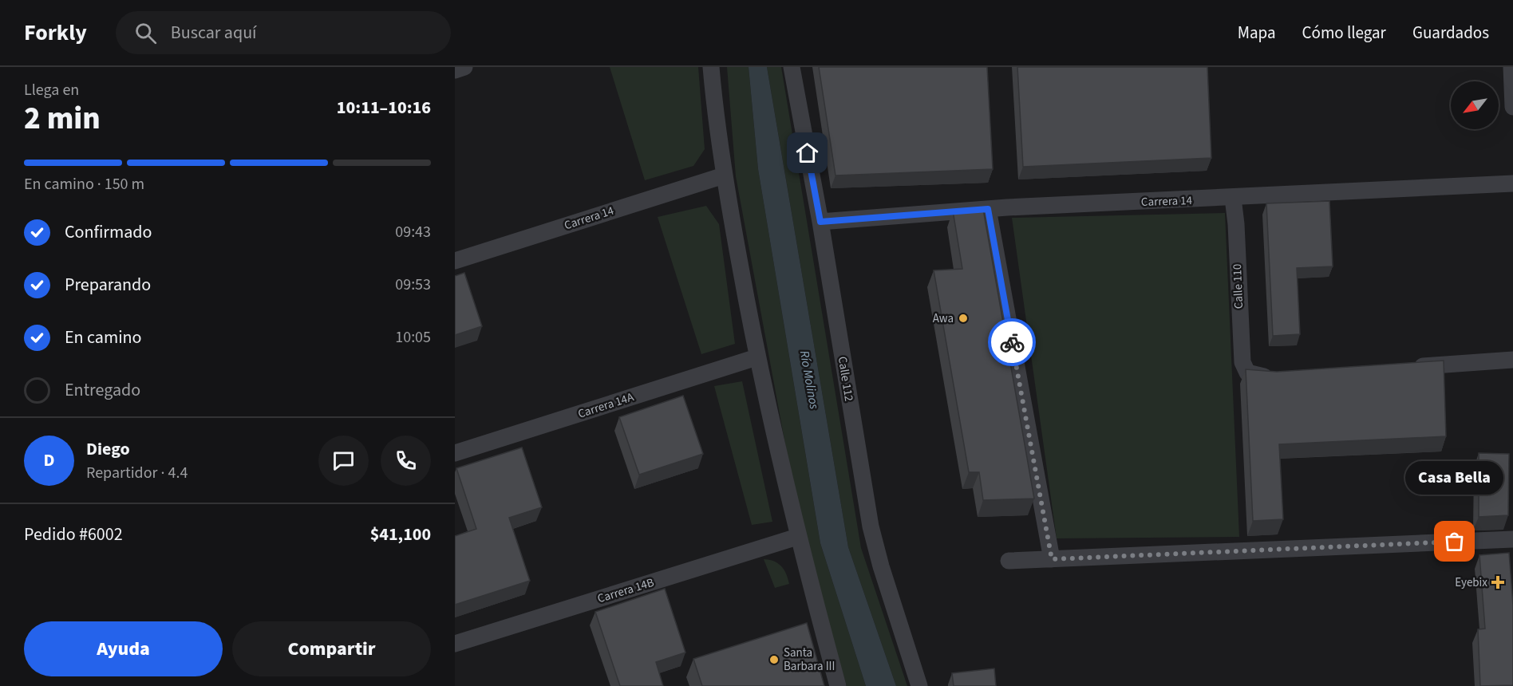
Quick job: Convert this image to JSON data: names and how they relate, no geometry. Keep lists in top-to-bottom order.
{
  "streets": {
    "street": [
      "Carrera 14",
      "Calle 110",
      "Calle 112",
      "Carrera 14A",
      "Carrera 14B"
    ]
  },
  "crossings": [
    ["Carrera 14", "Calle 110"],
    ["Carrera 14", "Calle 112"]
  ],
  "water": ["Río Molinos"],
  "places": {
    "other": ["Awa", "Casa Bella", "Santa Barbara III"],
    "health": ["Eyebix"]
  },
  "north": "bottom left",
  "page": {
    "header": "Forkly",
    "search": "Buscar aquí",
    "nav": ["Mapa", "Cómo llegar", "Guardados"],
    "heading": ["2 min", "Llega en", "10:11–10:16"],
    "panel": [
      "Diego",
      "Repartidor · 4.4",
      "Pedido #6002",
      "$41,100"
    ],
    "bar": "En camino · 150 m",
    "list": [
      ["Confirmado", "09:43"],
      ["Preparando", "09:53"],
      ["En camino", "10:05"],
      "Entregado"
    ],
    "round": "D",
    "bubble": "Casa Bella",
    "buttons": ["Ayuda", "Compartir"]
  }
}
